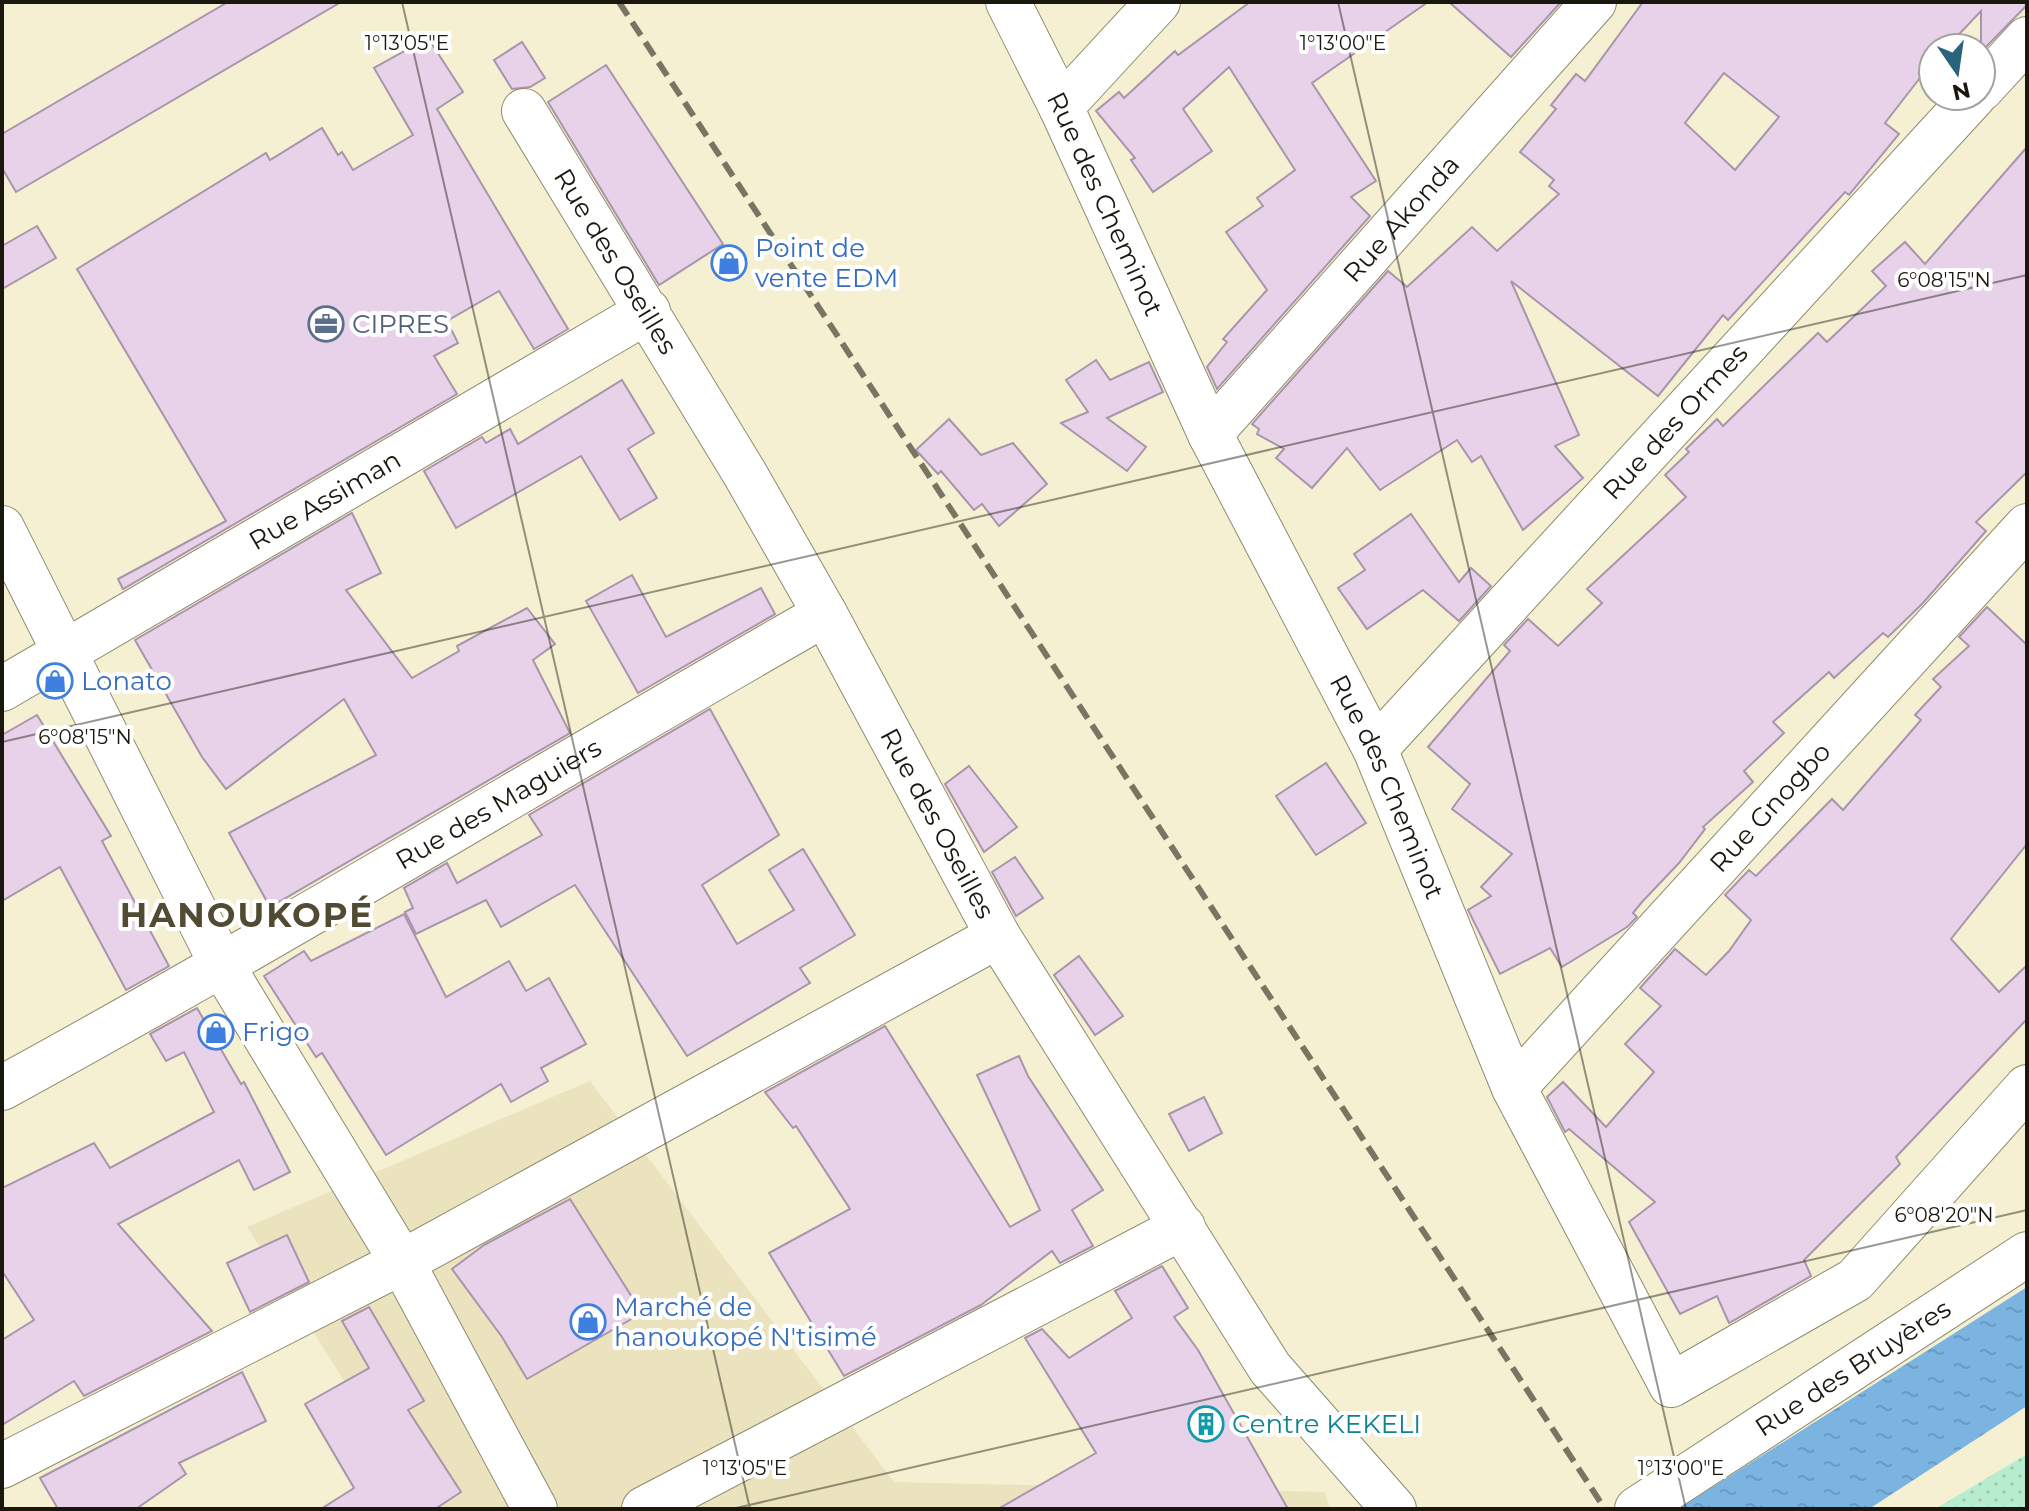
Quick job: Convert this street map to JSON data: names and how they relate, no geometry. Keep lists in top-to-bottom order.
{
  "streets": {
    "street": [
      "Rue des Cheminot",
      "Rue Akonda",
      "Rue des Oseilles",
      "Rue des Ormes",
      "Rue Assiman",
      "Rue des Maguiers",
      "Rue Gnogbo",
      "Rue des Bruyères"
    ]
  },
  "crossings": [
    ["Rue des Cheminot", "Rue Akonda"],
    ["Rue des Cheminot", "Rue des Ormes"],
    ["Rue des Cheminot", "Rue Gnogbo"],
    ["Rue des Oseilles", "Rue Assiman"],
    ["Rue des Oseilles", "Rue des Maguiers"]
  ],
  "districts": ["HANOUKOPÉ"],
  "places": {
    "shop": [
      "Point de vente EDM",
      "Lonato",
      "Frigo",
      "Marché de hanoukopé N'tisimé"
    ],
    "office": ["CIPRES"],
    "building": ["Centre KEKELI"]
  },
  "north": "bottom",
  "coordinates": [
    "1°13'05\"E",
    "1°13'00\"E",
    "6°08'15\"N",
    "6°08'20\"N"
  ]
}
